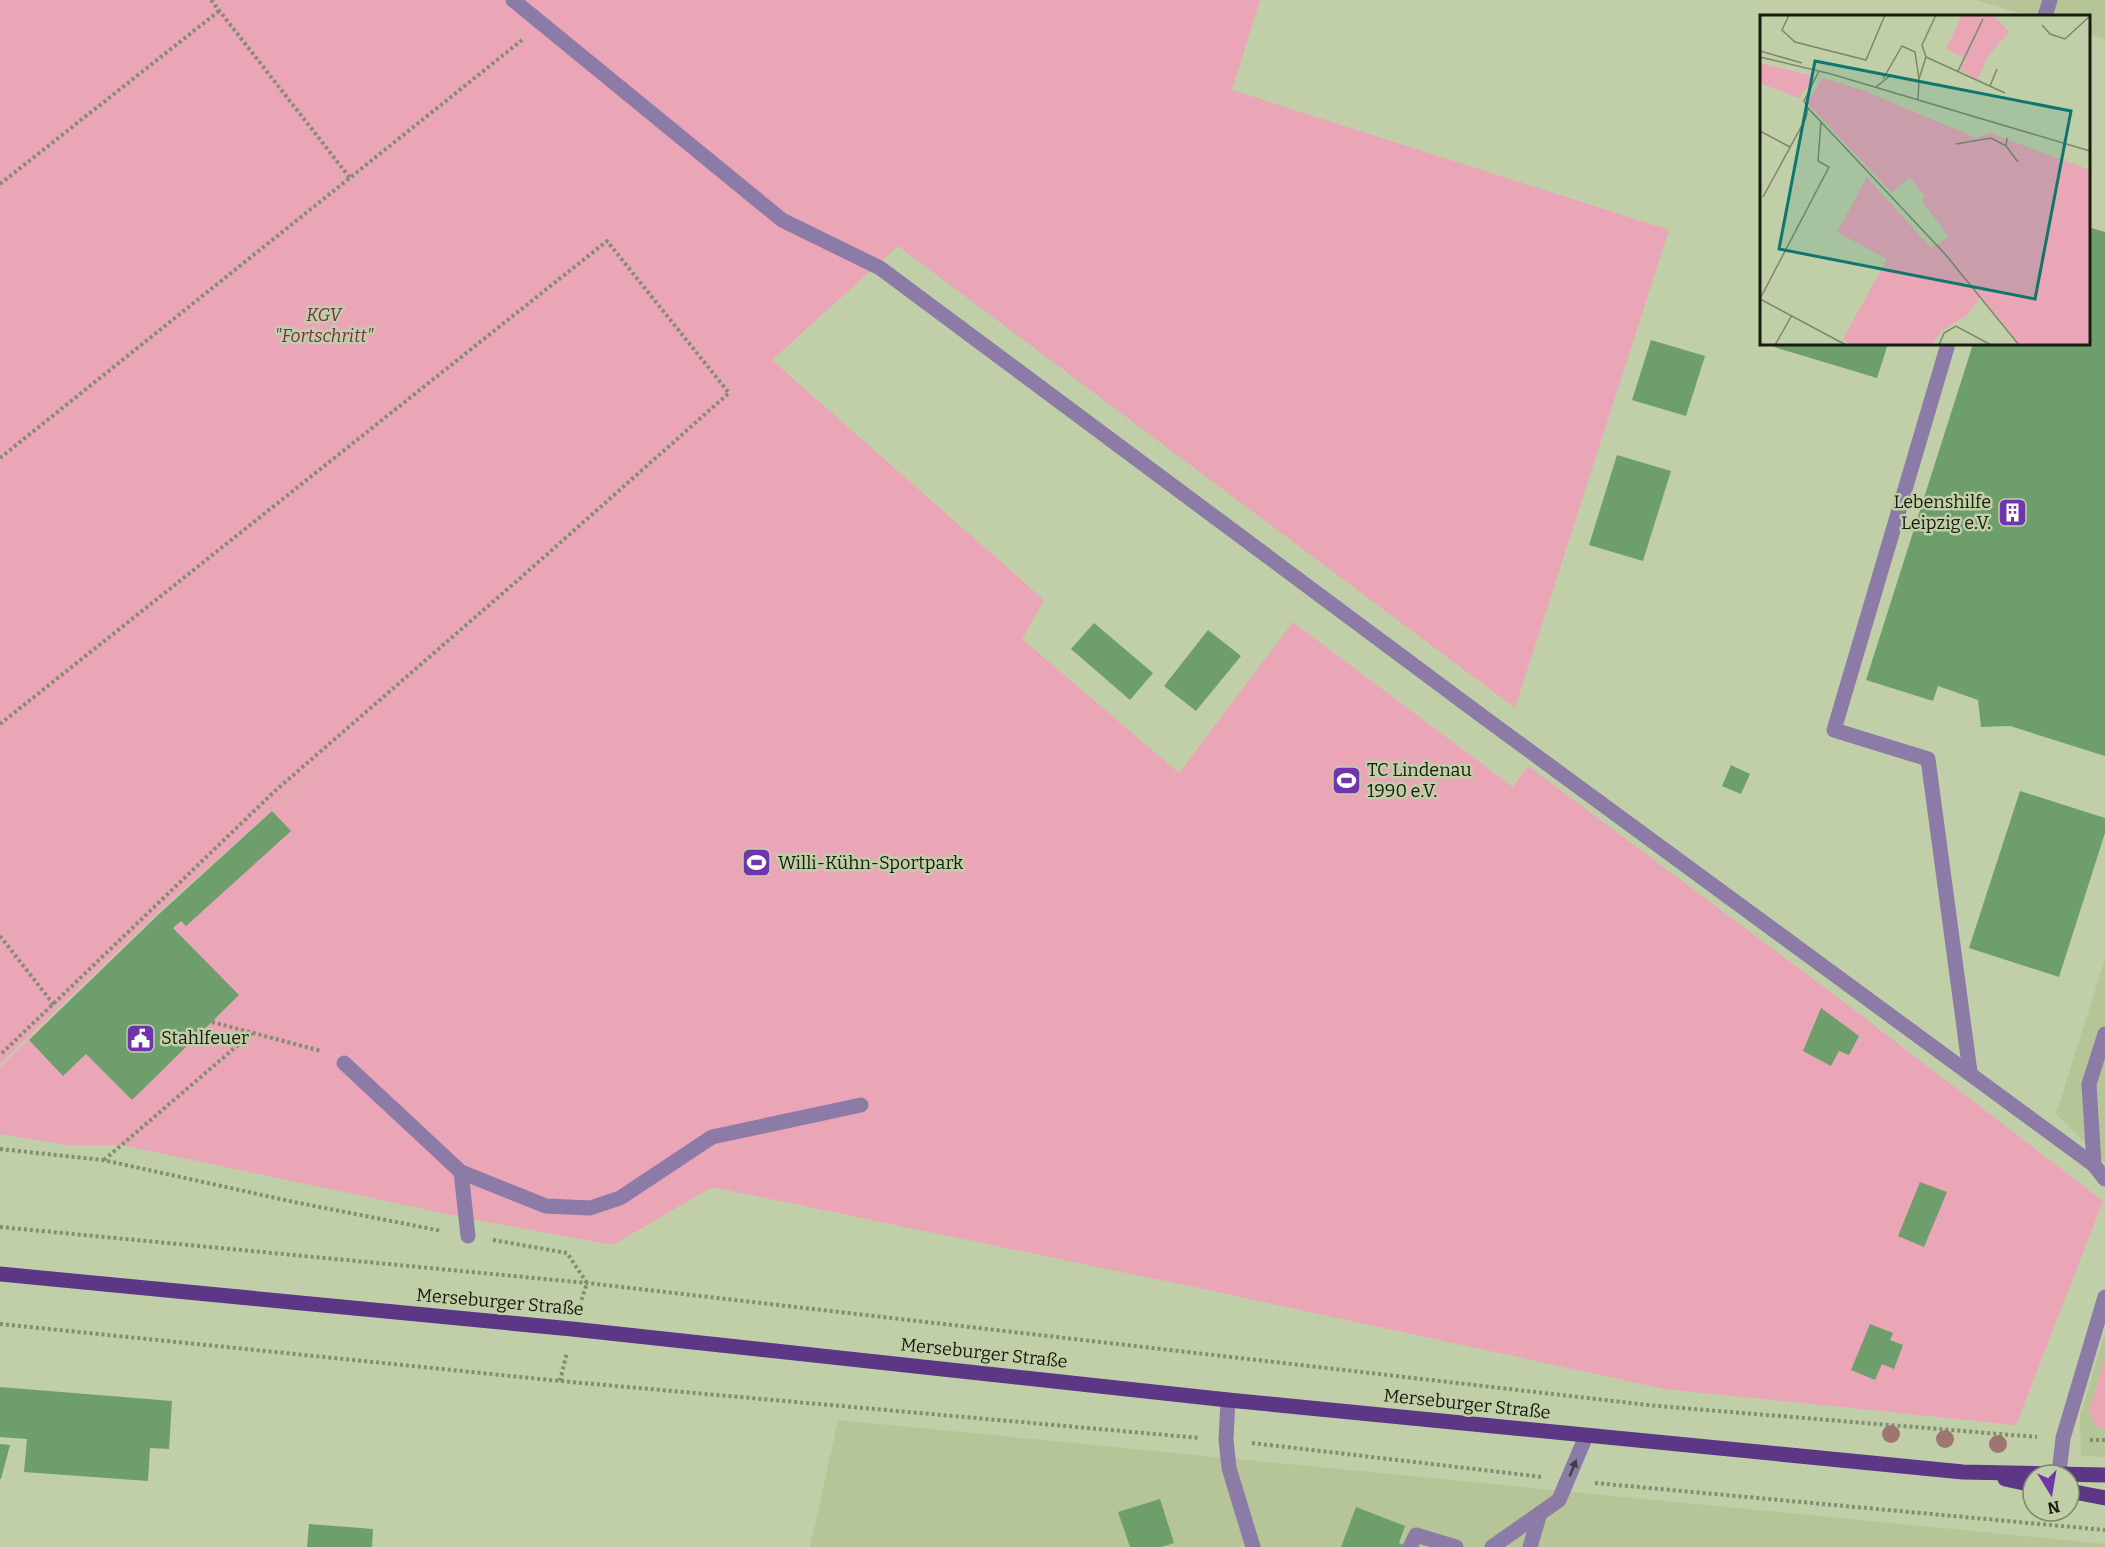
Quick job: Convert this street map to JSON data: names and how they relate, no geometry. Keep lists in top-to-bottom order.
{
  "streets": {
    "main road": ["Merseburger Straße"]
  },
  "parks": ["KGV \"Fortschritt\""],
  "places": {
    "building": ["Lebenshilfe Leipzig e.V."],
    "sports": ["TC Lindenau 1990 e.V.", "Willi-Kühn-Sportpark"],
    "public building": ["Stahlfeuer"]
  },
  "north": "bottom"
}
